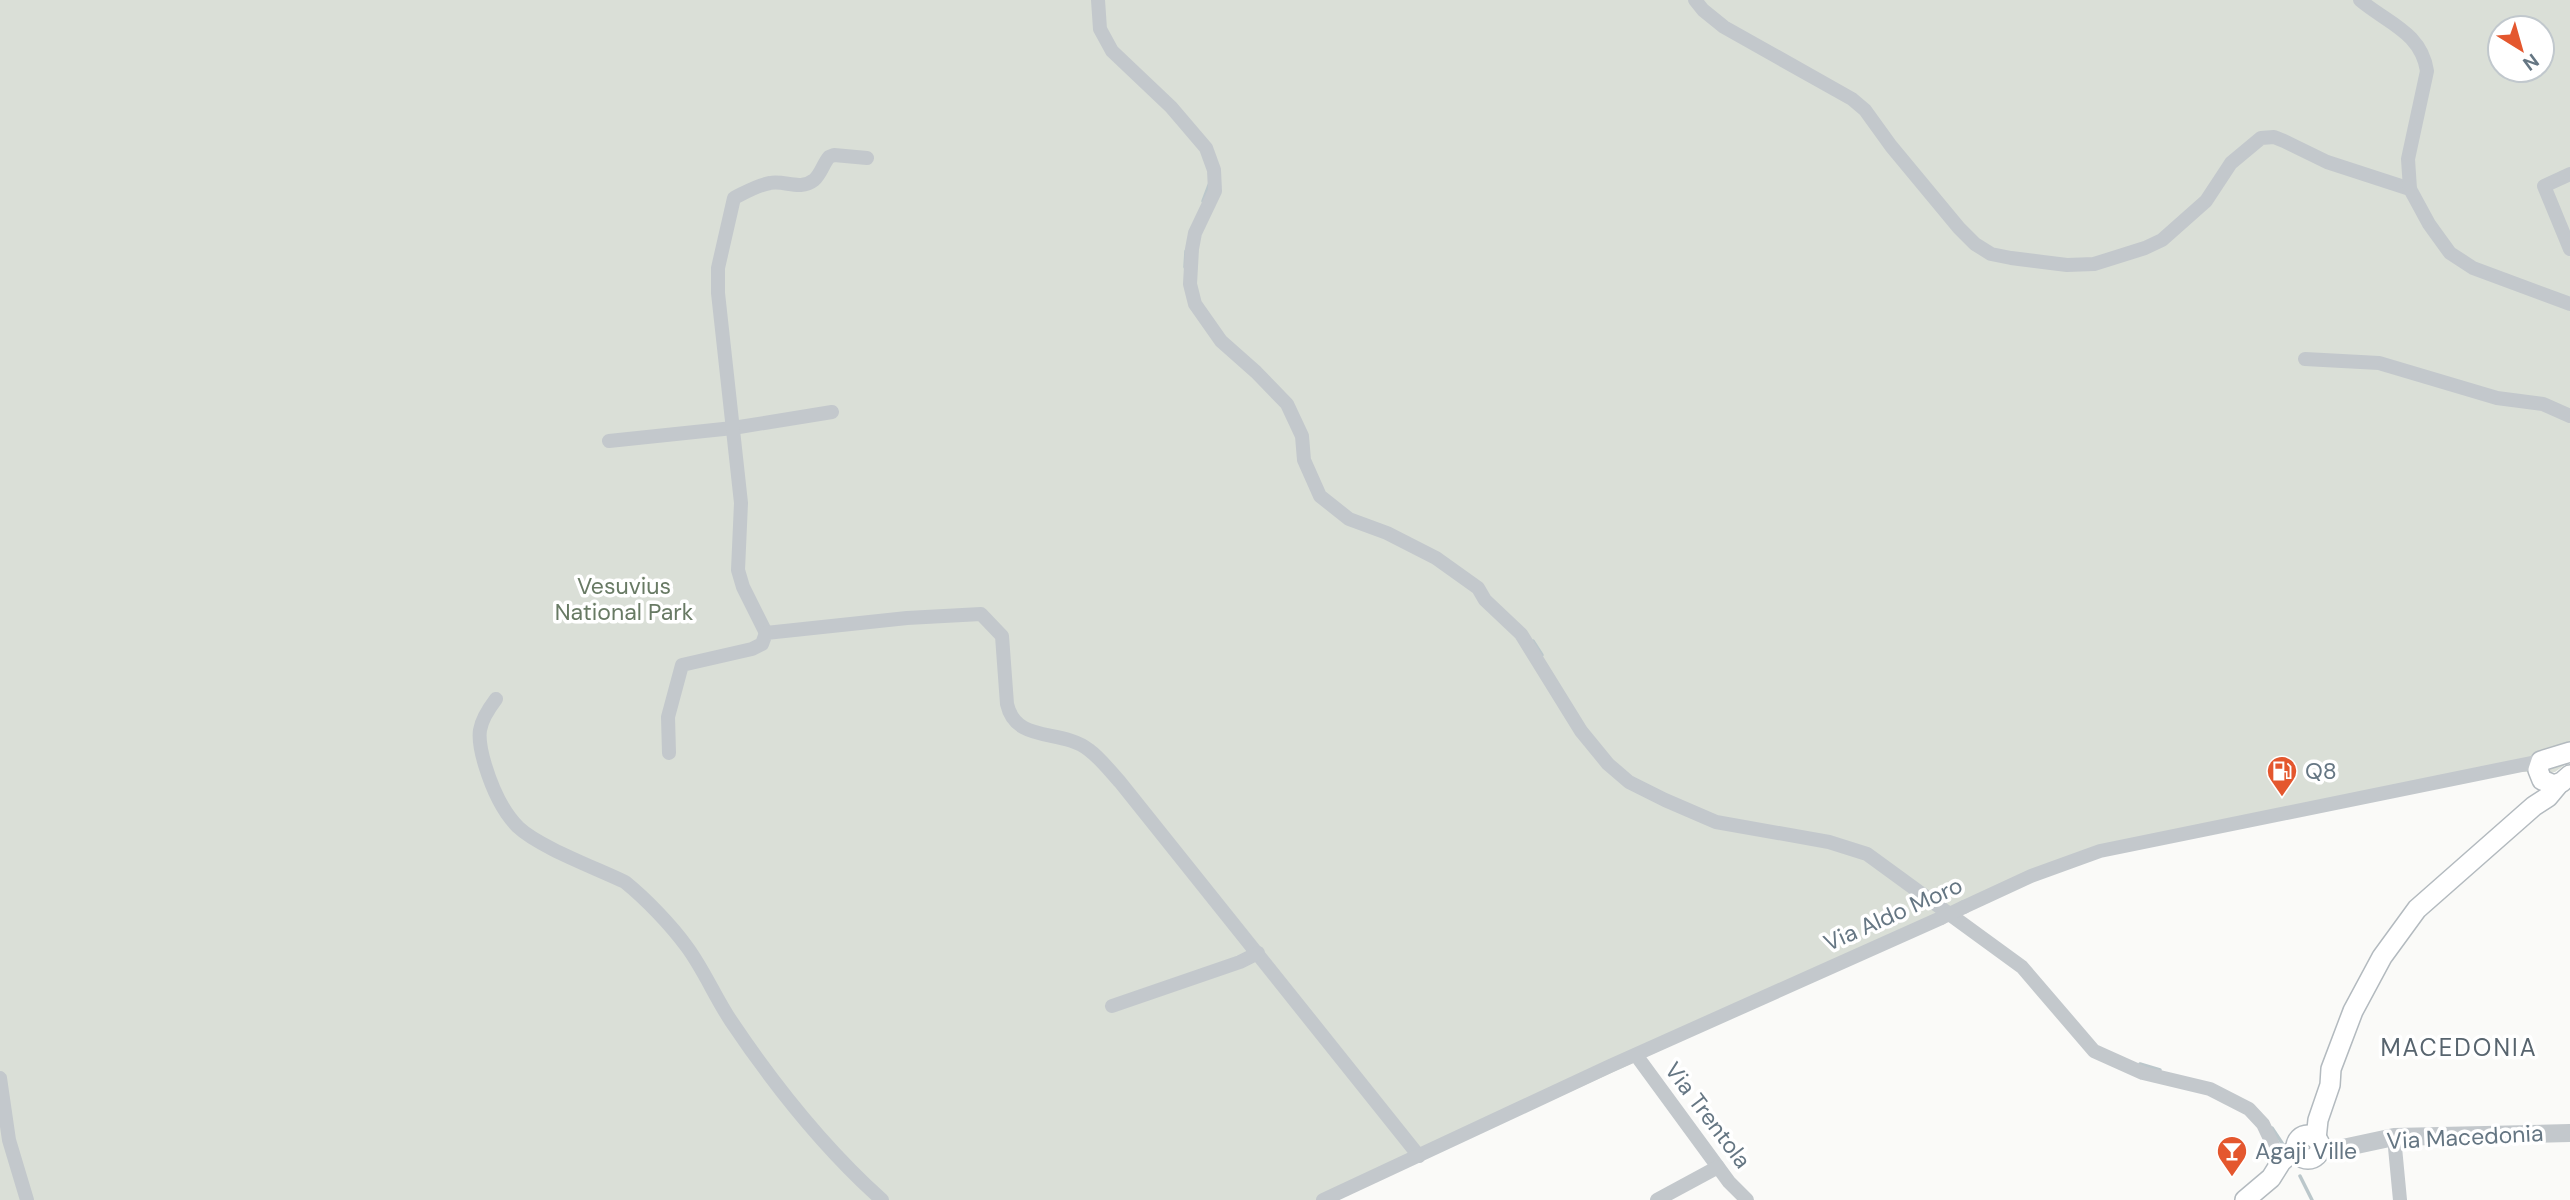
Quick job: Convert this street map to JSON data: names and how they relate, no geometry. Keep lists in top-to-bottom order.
{
  "streets": {
    "street": ["Via Aldo Moro", "Via Trentola", "Via Macedonia"]
  },
  "crossings": [
    ["Via Aldo Moro", "Via Trentola"]
  ],
  "districts": ["MACEDONIA"],
  "parks": ["Vesuvius National Park"],
  "places": {
    "fuel station": ["Q8"],
    "bar": ["Agaji Ville"]
  },
  "north": "bottom right"
}
